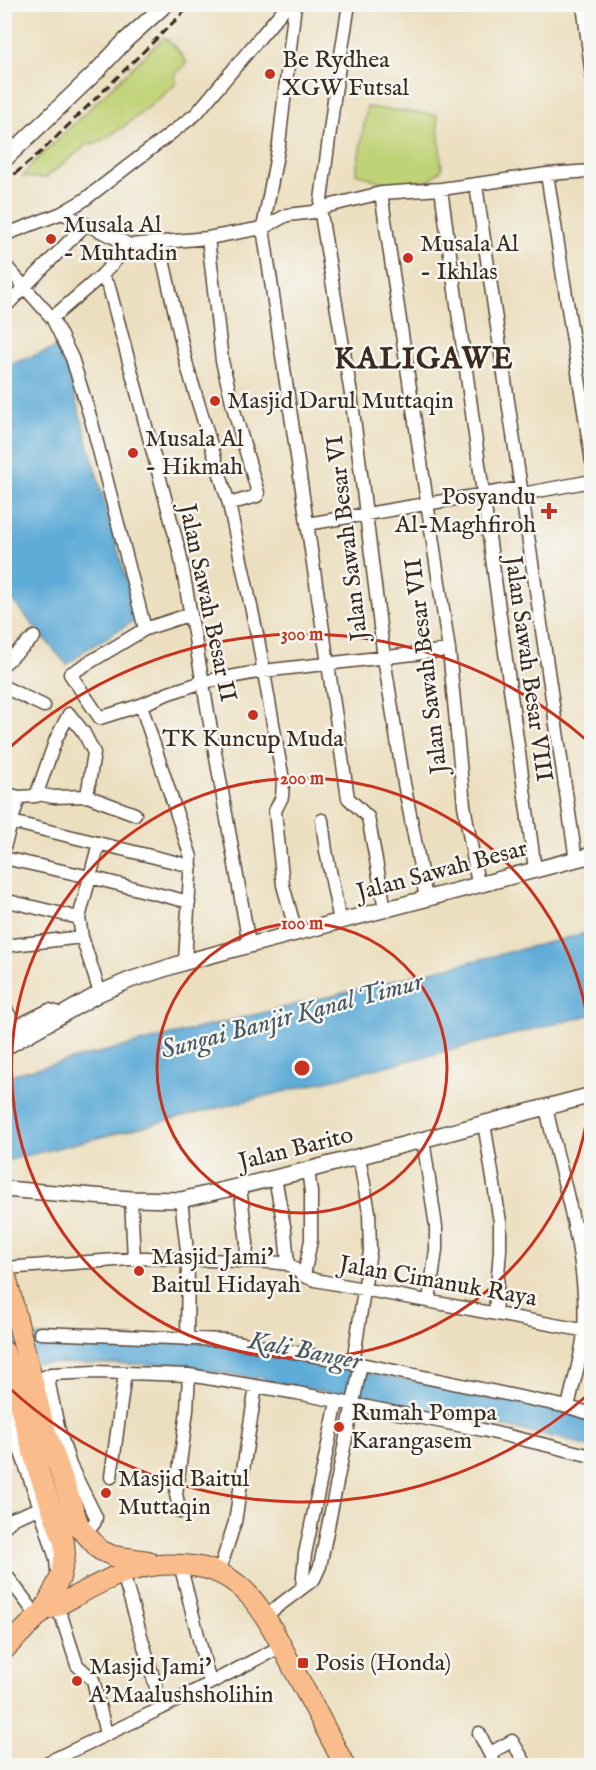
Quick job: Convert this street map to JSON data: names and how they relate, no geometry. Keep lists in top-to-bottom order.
{
  "streets": {
    "street": [
      "Jalan Sawah Besar VI",
      "Jalan Sawah Besar II",
      "Jalan Sawah Besar VII",
      "Jalan Sawah Besar VIII",
      "Jalan Sawah Besar",
      "Jalan Barito",
      "Jalan Cimanuk Raya"
    ]
  },
  "crossings": [
    ["Jalan Sawah Besar VI", "Jalan Sawah Besar"],
    ["Jalan Sawah Besar II", "Jalan Sawah Besar"],
    ["Jalan Sawah Besar VII", "Jalan Sawah Besar"],
    ["Jalan Sawah Besar VIII", "Jalan Sawah Besar"]
  ],
  "districts": ["KALIGAWE"],
  "water": ["Sungai Banjir Kanal Timur", "Kali Banger"],
  "places": {
    "other": [
      "Be Rydhea XGW Futsal",
      "Musala Al - Muhtadin",
      "Musala Al - Ikhlas",
      "Masjid Darul Muttaqin",
      "Musala Al - Hikmah",
      "TK Kuncup Muda",
      "Masjid Jami' Baitul Hidayah",
      "Rumah Pompa Karangasem",
      "Masjid Baitul Muttaqin",
      "Masjid Jami' A'Maalushsholihin"
    ],
    "health": ["Posyandu Al-Maghfiroh"],
    "transit": ["Posis (Honda)"]
  },
  "rings": ["300 m", "200 m", "100 m"]
}
